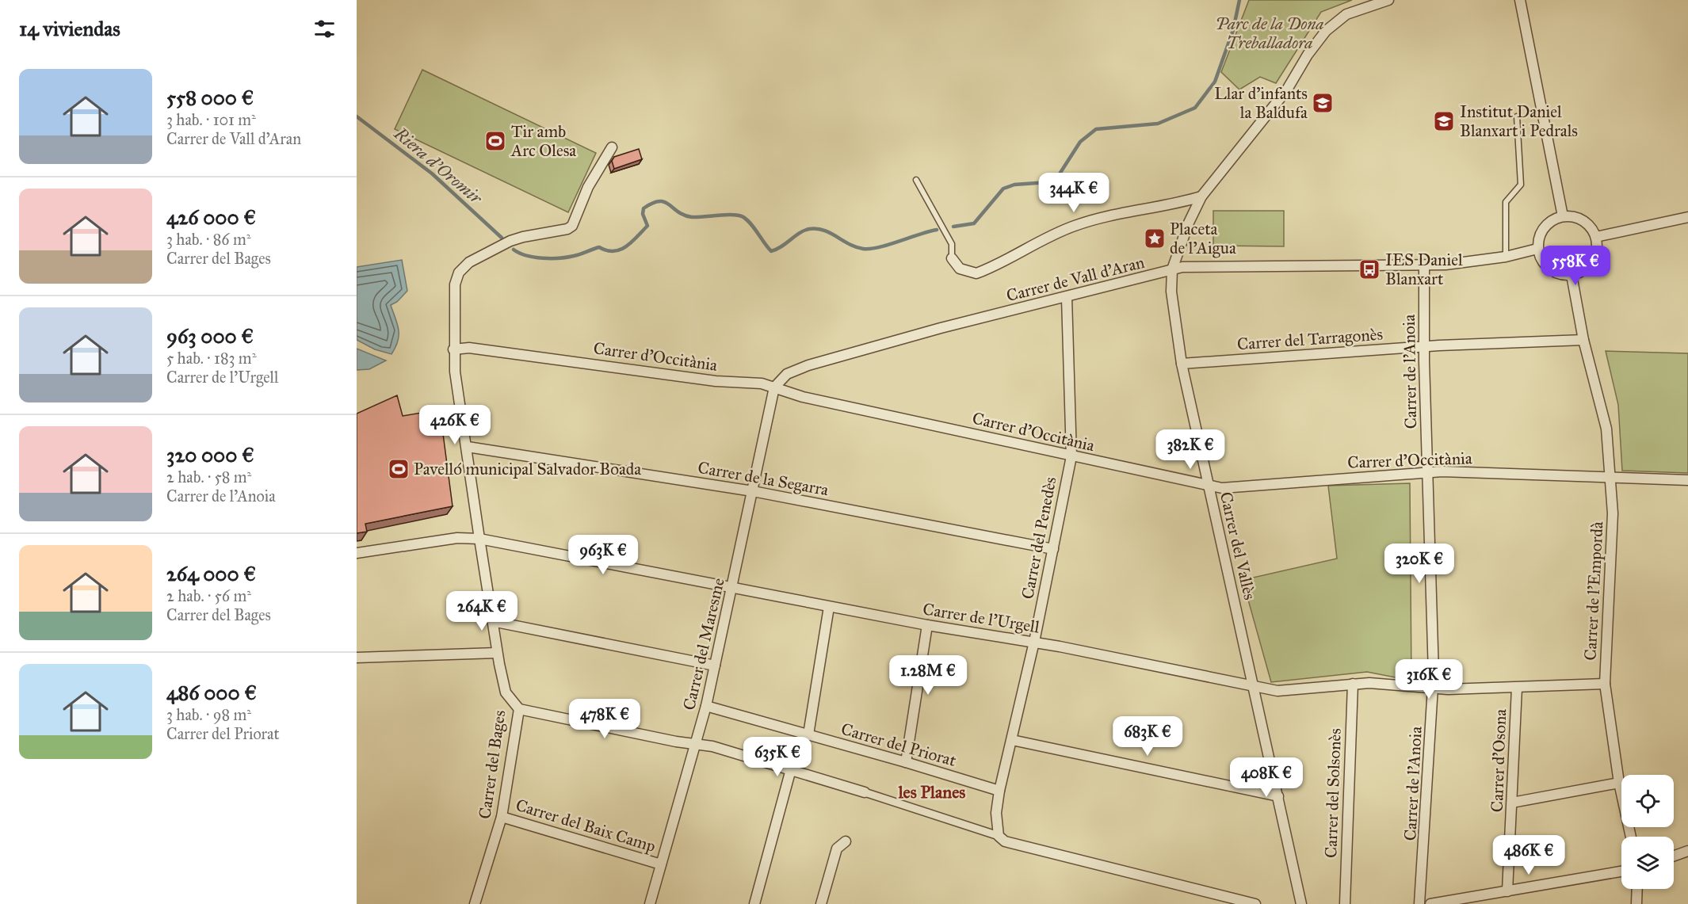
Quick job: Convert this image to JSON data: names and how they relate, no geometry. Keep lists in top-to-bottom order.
{
  "streets": {
    "street": [
      "Carrer de Vall d'Aran",
      "Carrer del Tarragonès",
      "Carrer d'Occitània",
      "Carrer de l'Anoia",
      "Carrer de la Segarra",
      "Carrer del Penedès",
      "Carrer del Vallès",
      "Carrer de l'Empordà",
      "Carrer de l'Urgell",
      "Carrer del Maresme",
      "Carrer del Priorat",
      "Carrer d'Osona",
      "Carrer del Bages",
      "Carrer del Solsonès",
      "Carrer del Baix Camp"
    ]
  },
  "crossings": [
    ["Carrer de Vall d'Aran", "Carrer d'Occitània"],
    ["Carrer de Vall d'Aran", "Carrer de l'Anoia"],
    ["Carrer de Vall d'Aran", "Carrer del Penedès"],
    ["Carrer de Vall d'Aran", "Carrer del Vallès"],
    ["Carrer de Vall d'Aran", "Carrer de l'Empordà"],
    ["Carrer de Vall d'Aran", "Carrer del Maresme"],
    ["Carrer del Tarragonès", "Carrer de l'Anoia"],
    ["Carrer del Tarragonès", "Carrer del Vallès"],
    ["Carrer del Tarragonès", "Carrer de l'Empordà"],
    ["Carrer d'Occitània", "Carrer de l'Anoia"],
    ["Carrer d'Occitània", "Carrer del Penedès"],
    ["Carrer d'Occitània", "Carrer del Vallès"],
    ["Carrer d'Occitània", "Carrer de l'Empordà"],
    ["Carrer d'Occitània", "Carrer del Maresme"],
    ["Carrer d'Occitània", "Carrer del Bages"],
    ["Carrer de l'Anoia", "Carrer de l'Urgell"],
    ["Carrer de la Segarra", "Carrer del Penedès"],
    ["Carrer de la Segarra", "Carrer del Maresme"],
    ["Carrer de la Segarra", "Carrer del Bages"],
    ["Carrer del Penedès", "Carrer de l'Urgell"],
    ["Carrer del Penedès", "Carrer del Priorat"],
    ["Carrer del Vallès", "Carrer de l'Urgell"],
    ["Carrer de l'Empordà", "Carrer de l'Urgell"],
    ["Carrer de l'Urgell", "Carrer del Maresme"],
    ["Carrer de l'Urgell", "Carrer d'Osona"],
    ["Carrer de l'Urgell", "Carrer del Bages"],
    ["Carrer de l'Urgell", "Carrer del Solsonès"],
    ["Carrer del Maresme", "Carrer del Priorat"],
    ["Carrer del Maresme", "Carrer del Baix Camp"],
    ["Carrer del Bages", "Carrer del Baix Camp"]
  ],
  "districts": ["les Planes"],
  "water": ["Riera d'Oromir"],
  "parks": ["Parc de la Dona Treballadora"],
  "places": {
    "school or university": ["Llar d'infants la Baldufa", "Institut Daniel Blanxart i Pedrals"],
    "sports": ["Tir amb Arc Olesa", "Pavelló municipal Salvador Boada"],
    "place": ["Placeta de l'Aigua"],
    "bus stop": ["IES Daniel Blanxart"]
  },
  "page": {
    "heading": "14 viviendas",
    "list": [
      {
        "name": "558 000 €",
        "note": "3 hab. · 101 m² · Carrer de Vall d'Aran"
      },
      {
        "name": "426 000 €",
        "note": "3 hab. · 86 m² · Carrer del Bages"
      },
      {
        "name": "963 000 €",
        "note": "5 hab. · 183 m² · Carrer de l'Urgell"
      },
      {
        "name": "320 000 €",
        "note": "2 hab. · 58 m² · Carrer de l'Anoia"
      },
      {
        "name": "264 000 €",
        "note": "2 hab. · 56 m² · Carrer del Bages"
      },
      {
        "name": "486 000 €",
        "note": "3 hab. · 98 m² · Carrer del Priorat"
      }
    ],
    "price": [
      "344K €",
      "558K €",
      "426K €",
      "382K €",
      "963K €",
      "320K €",
      "264K €",
      "1.28M €",
      "316K €",
      "478K €",
      "683K €",
      "635K €",
      "408K €",
      "486K €"
    ]
  }
}
